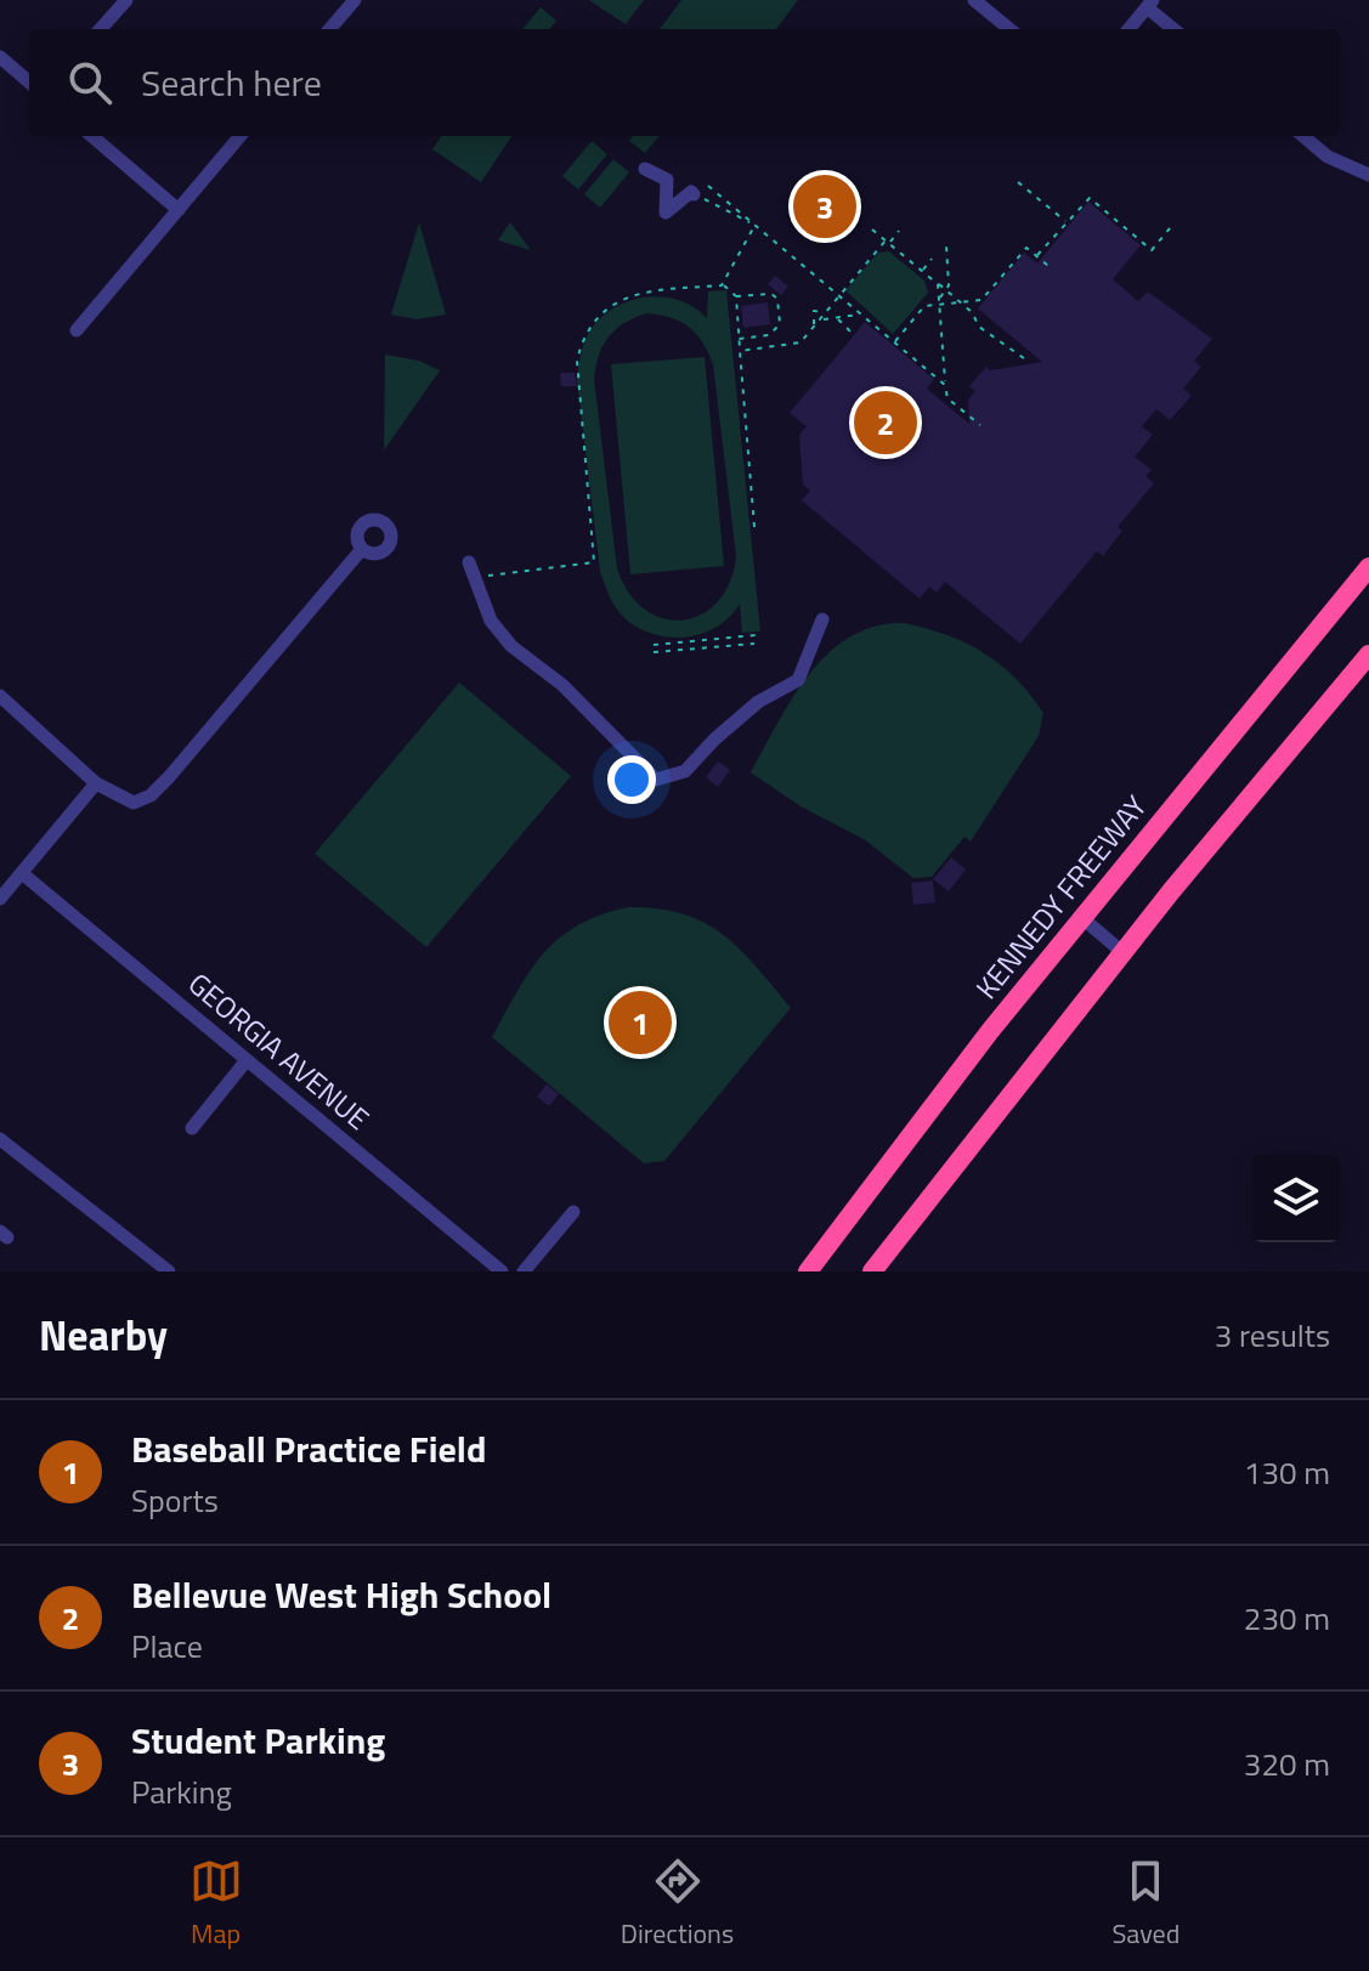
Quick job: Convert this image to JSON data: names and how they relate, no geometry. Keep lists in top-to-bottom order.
{
  "streets": {
    "highway": ["KENNEDY FREEWAY"],
    "street": ["GEORGIA AVENUE"]
  },
  "page": {
    "search": "Search here",
    "pins": ["3", "2", "1"],
    "heading": ["Nearby", "3 results"],
    "list": [
      {
        "mark": "1",
        "name": "Baseball Practice Field",
        "note": "Sports",
        "value": "130 m"
      },
      {
        "mark": "2",
        "name": "Bellevue West High School",
        "note": "Place",
        "value": "230 m"
      },
      {
        "mark": "3",
        "name": "Student Parking",
        "note": "Parking",
        "value": "320 m"
      }
    ],
    "nav": ["Map", "Directions", "Saved"]
  }
}
